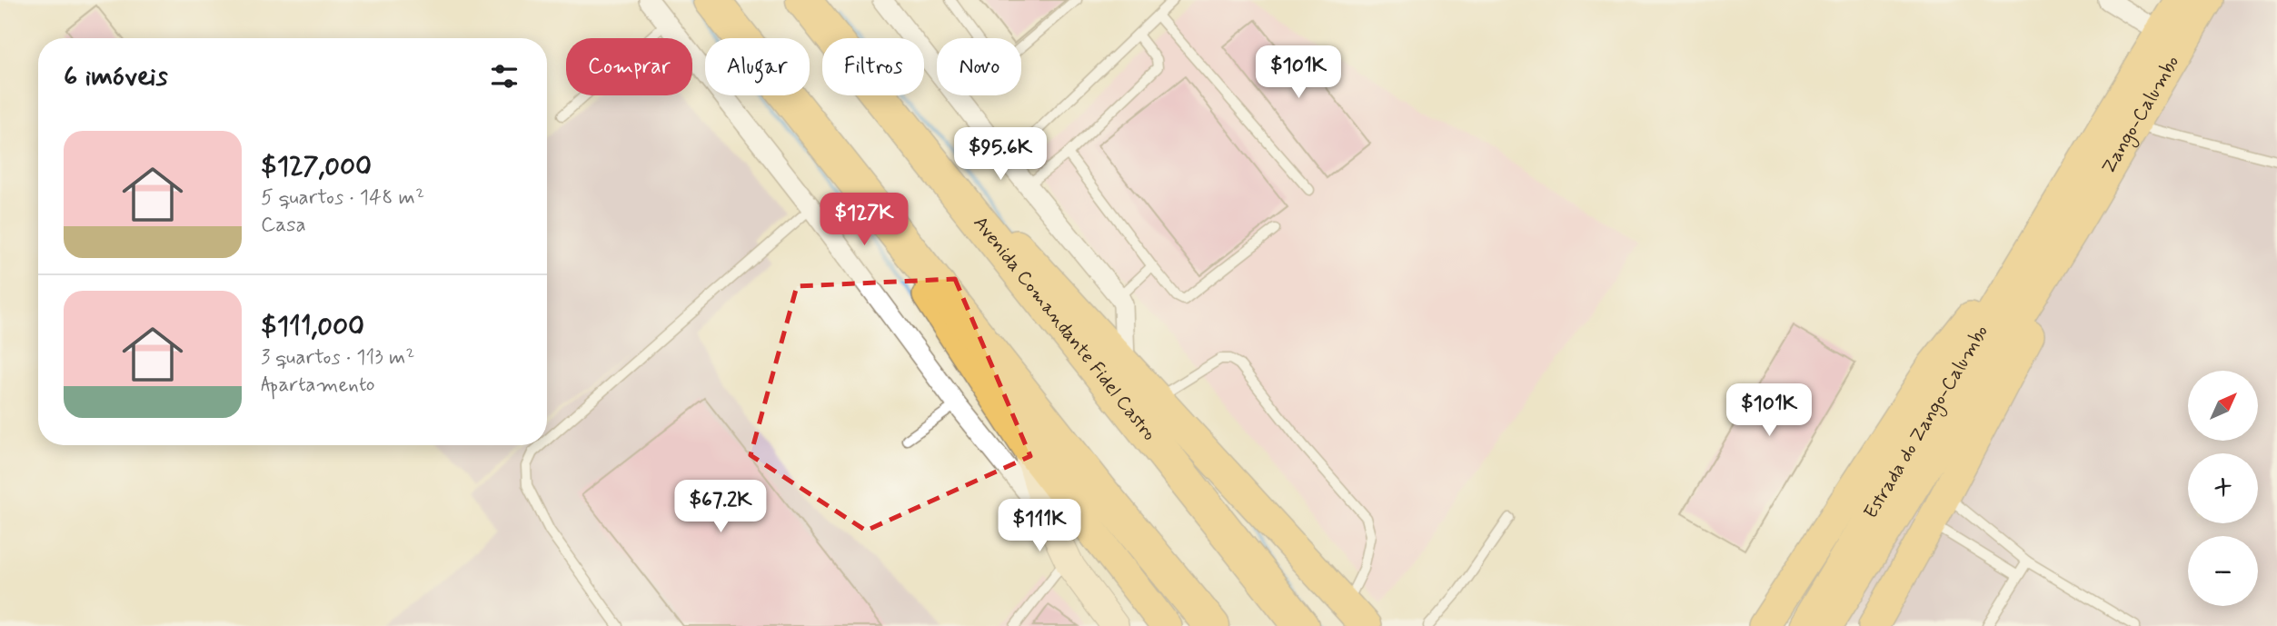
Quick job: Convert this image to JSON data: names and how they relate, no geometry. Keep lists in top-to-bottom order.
{
  "streets": {
    "highway": ["Avenida Comandante Fidel Castro"],
    "main road": ["Zango-Calumbo", "Estrada do Zango-Calumbo"]
  },
  "crossings": [
    ["Zango-Calumbo", "Estrada do Zango-Calumbo"]
  ],
  "north": "top right",
  "page": {
    "chip": [
      "Comprar",
      "Alugar",
      "Filtros",
      "Novo"
    ],
    "heading": "6 imóveis",
    "price": [
      "$101K",
      "$95.6K",
      "$127K",
      "$101K",
      "$67.2K",
      "$111K"
    ],
    "list": [
      {
        "name": "$127,000",
        "note": "5 quartos · 148 m² · Casa"
      },
      {
        "name": "$111,000",
        "note": "3 quartos · 113 m² · Apartamento"
      }
    ],
    "map_buttons": ["+", "−"]
  }
}
